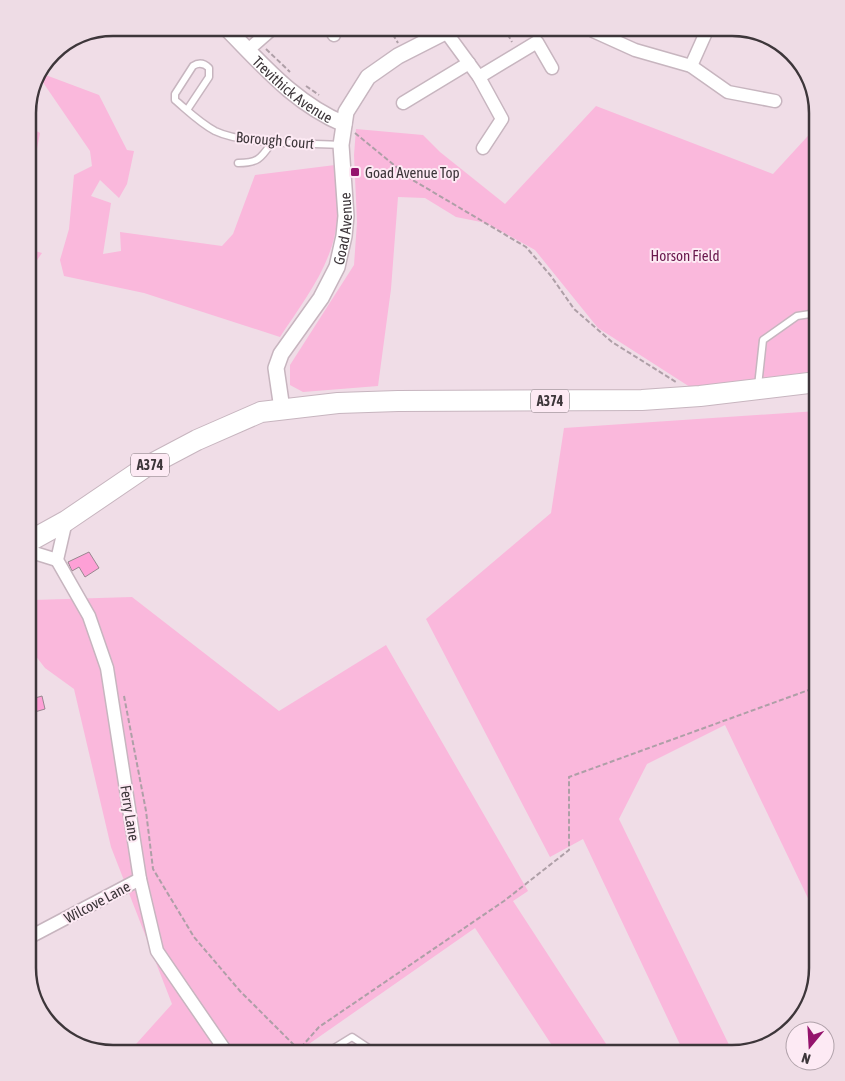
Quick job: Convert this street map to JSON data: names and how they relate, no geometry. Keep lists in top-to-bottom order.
{
  "streets": {
    "main road": ["A374"],
    "street": [
      "Trevithick Avenue",
      "Goad Avenue",
      "Ferry Lane",
      "Wilcove Lane"
    ],
    "lane": ["Borough Court"]
  },
  "crossings": [
    ["Trevithick Avenue", "Goad Avenue"],
    ["Borough Court", "Goad Avenue"],
    ["Goad Avenue", "A374"],
    ["Ferry Lane", "Wilcove Lane"]
  ],
  "parks": ["Horson Field"],
  "places": {
    "transit": ["Goad Avenue Top"]
  },
  "north": "bottom"
}
